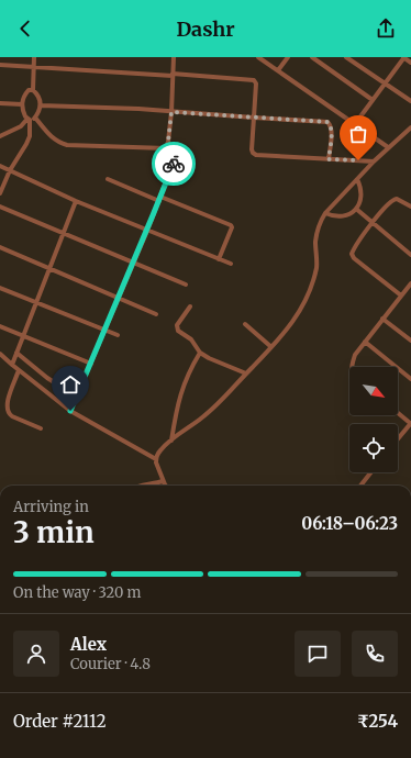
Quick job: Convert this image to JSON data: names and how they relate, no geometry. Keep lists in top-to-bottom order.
{
  "north": "bottom right",
  "page": {
    "header": "Dashr",
    "heading": ["3 min", "Arriving in", "06:18–06:23"],
    "panel": [
      "Alex",
      "Courier · 4.8",
      "Order #2112",
      "₹254"
    ],
    "bar": "On the way · 320 m"
  }
}
